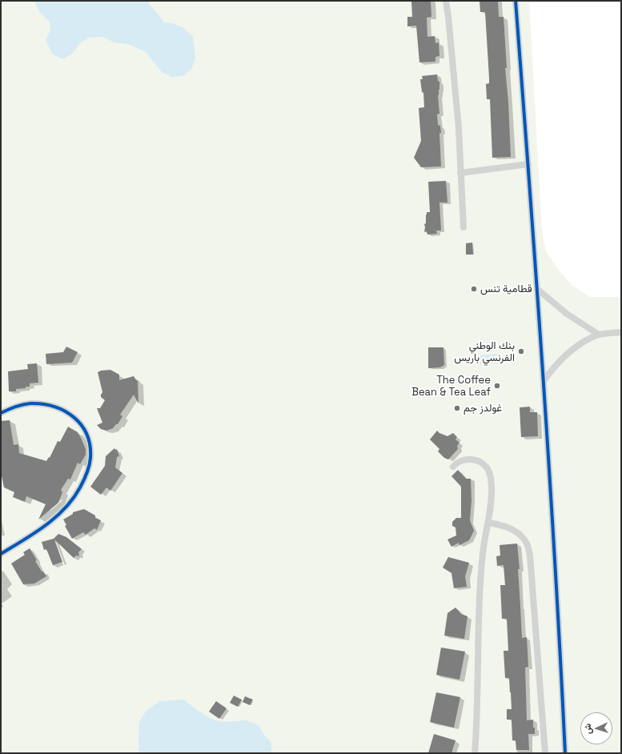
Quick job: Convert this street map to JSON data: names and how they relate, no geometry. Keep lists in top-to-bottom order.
{
  "places": [
    "قطامية تنس",
    "بنك الوطني الفرنسي باريس",
    "The Coffee Bean & Tea Leaf",
    "غولدز جم"
  ],
  "north": "left"
}
